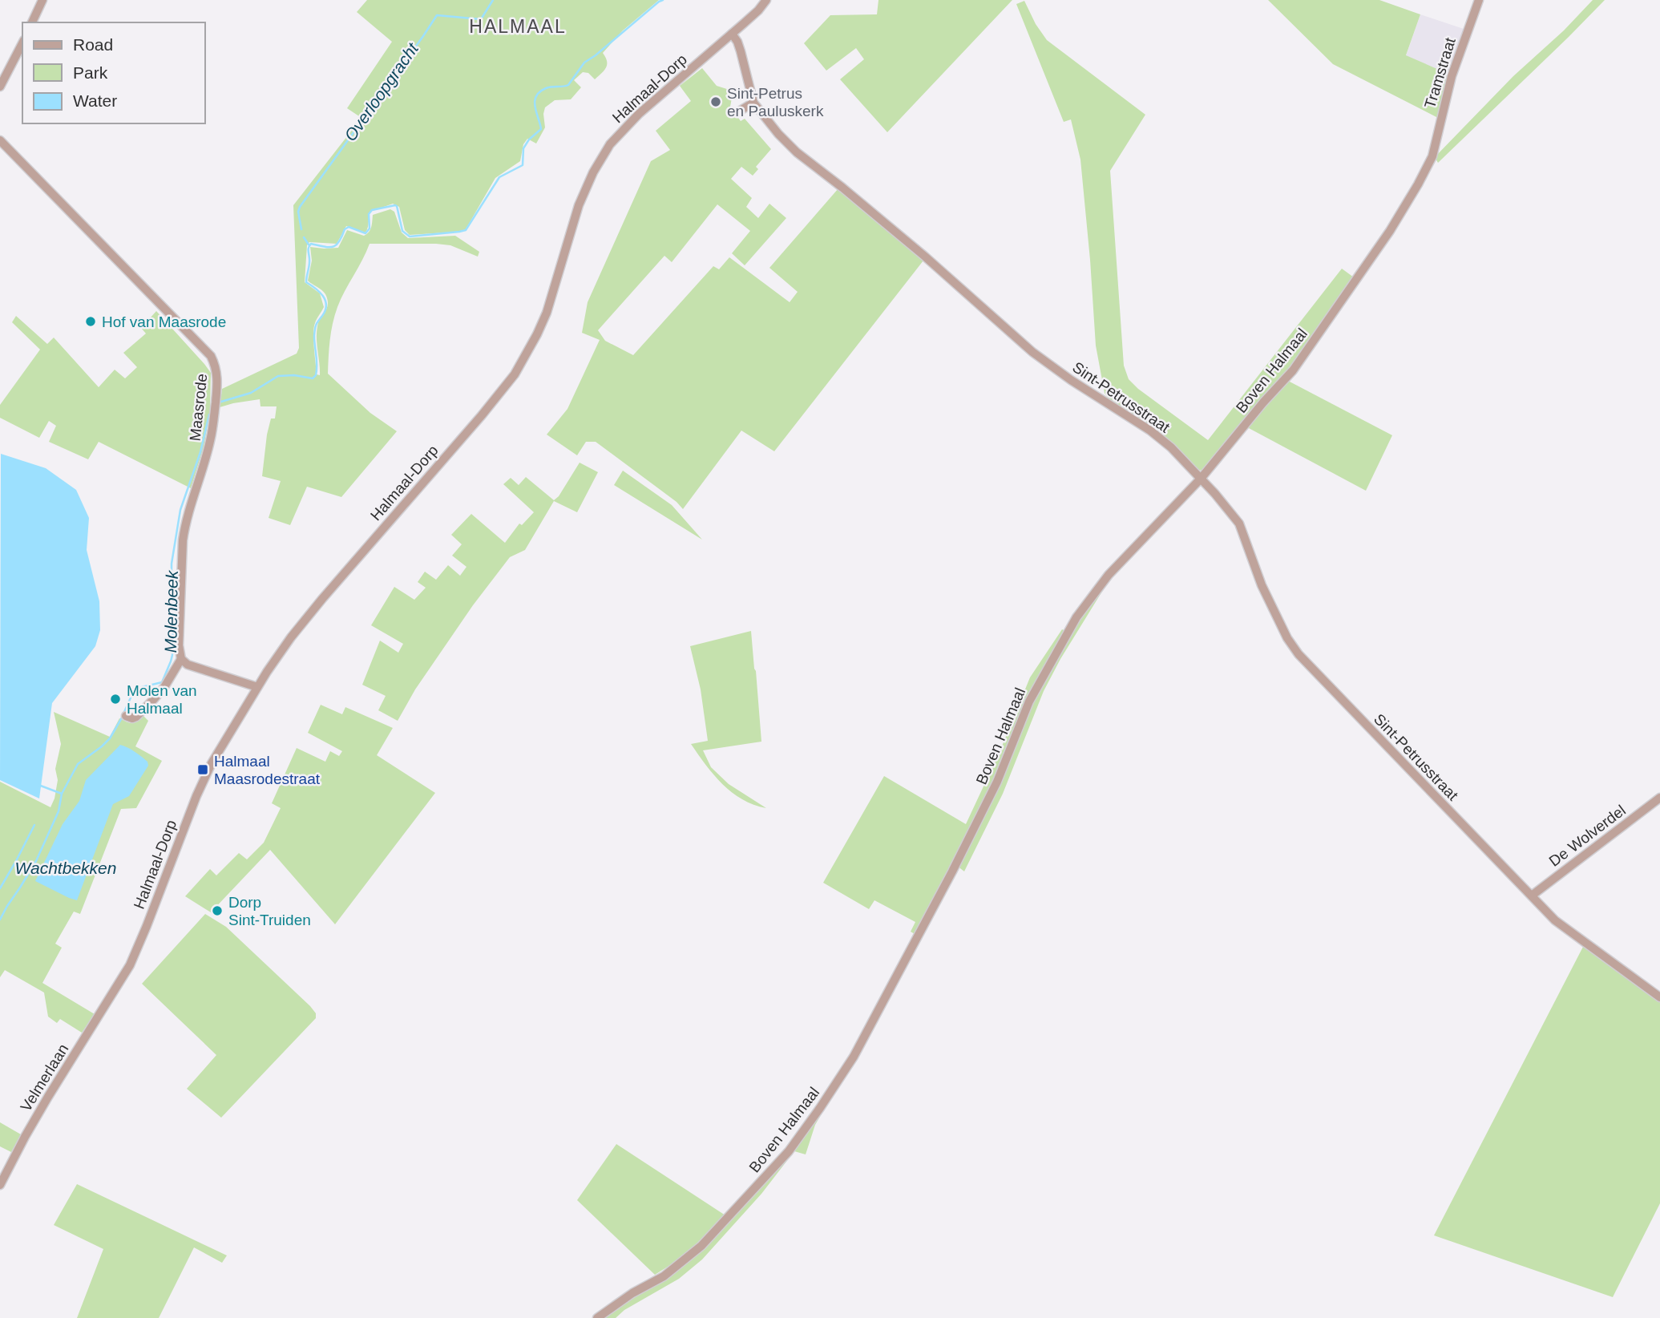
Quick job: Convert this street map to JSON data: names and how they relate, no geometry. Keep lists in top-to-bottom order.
{
  "streets": {
    "street": [
      "Tramstraat",
      "Halmaal-Dorp",
      "Boven Halmaal",
      "Sint-Petrusstraat",
      "Maasrode",
      "De Wolverdel",
      "Velmerlaan"
    ]
  },
  "crossings": [
    ["Tramstraat", "Boven Halmaal"],
    ["Halmaal-Dorp", "Sint-Petrusstraat"],
    ["Halmaal-Dorp", "Velmerlaan"],
    ["Boven Halmaal", "Sint-Petrusstraat"],
    ["Sint-Petrusstraat", "De Wolverdel"]
  ],
  "districts": ["HALMAAL"],
  "water": ["Overloopgracht", "Molenbeek", "Wachtbekken"],
  "places": {
    "other": [
      "Sint-Petrus en Pauluskerk",
      "Hof van Maasrode",
      "Molen van Halmaal",
      "Dorp Sint-Truiden"
    ],
    "transit": ["Halmaal Maasrodestraat"]
  },
  "legend": ["Road", "Park", "Water"]
}
